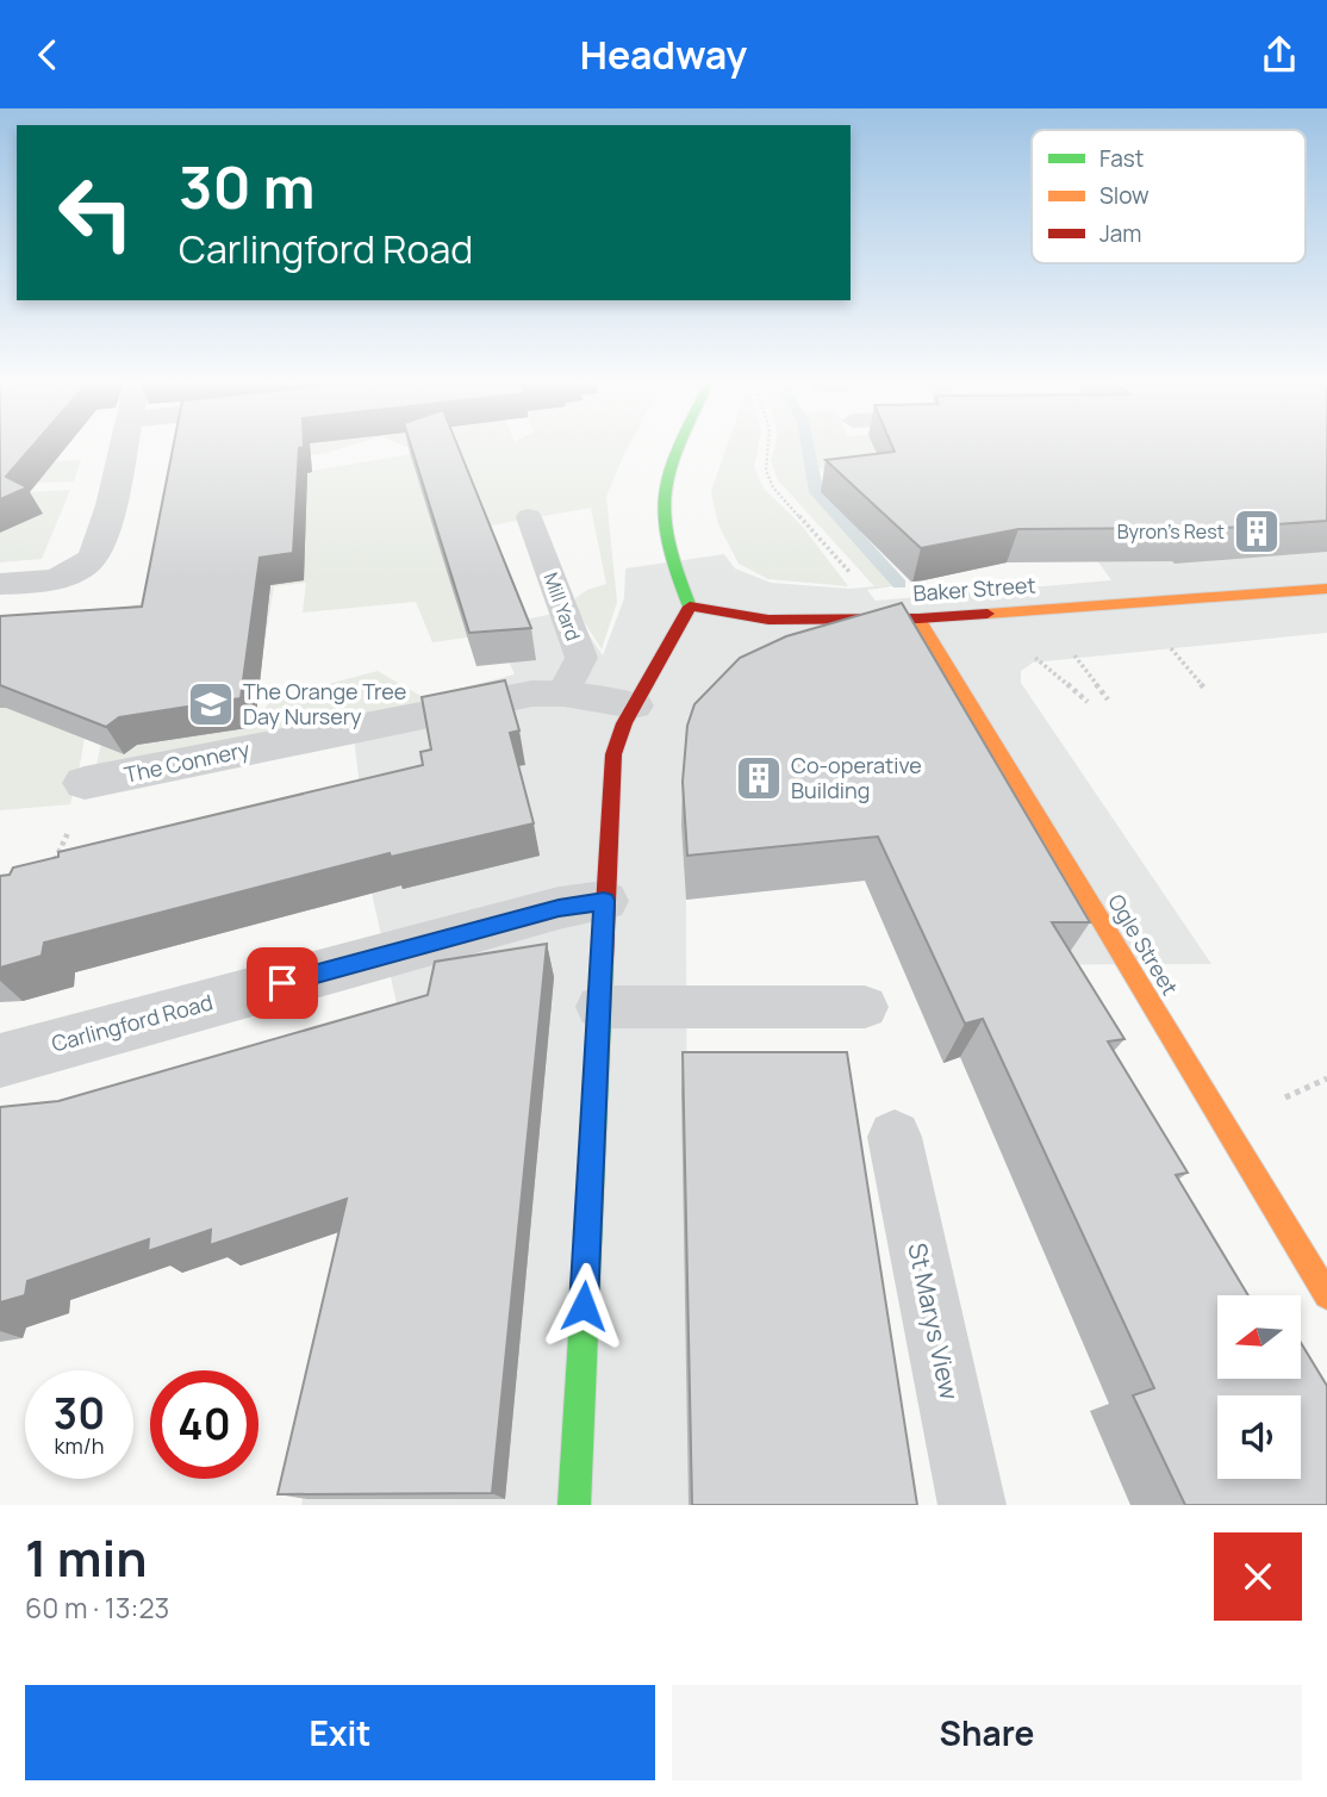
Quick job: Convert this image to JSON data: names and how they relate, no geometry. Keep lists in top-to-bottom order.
{
  "streets": {
    "street": [
      "Baker Street",
      "The Connery",
      "Ogle Street",
      "Carlingford Road"
    ],
    "lane": ["Mill Yard", "St Marys View"]
  },
  "crossings": [
    ["Baker Street", "Ogle Street"],
    ["Mill Yard", "The Connery"]
  ],
  "places": {
    "building": ["Byron's Rest", "Co-operative Building"],
    "school or university": ["The Orange Tree Day Nursery"]
  },
  "legend": ["Fast", "Slow", "Jam"],
  "north": "left",
  "page": {
    "header": "Headway",
    "turn": ["30 m", "Carlingford Road"],
    "speed": "30 km/h",
    "limit": "40",
    "heading": ["1 min", "60 m · 13:23"],
    "buttons": ["Exit", "Share"]
  }
}
